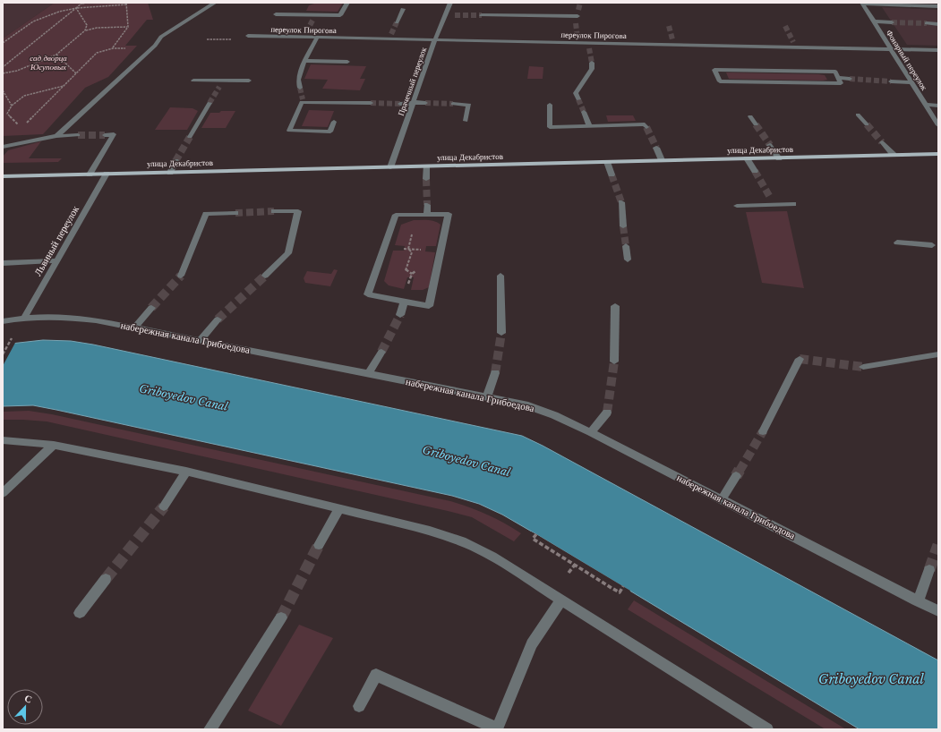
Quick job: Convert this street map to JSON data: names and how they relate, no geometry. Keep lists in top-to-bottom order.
{
  "streets": {
    "main road": ["улица Декабристов"],
    "street": [
      "переулок Пирогова",
      "Фонарный переулок",
      "Прачечный переулок",
      "Львиный переулок",
      "набережная канала Грибоедова"
    ]
  },
  "crossings": [
    ["переулок Пирогова", "Фонарный переулок"],
    ["переулок Пирогова", "Прачечный переулок"],
    ["Прачечный переулок", "улица Декабристов"],
    ["улица Декабристов", "Львиный переулок"],
    ["Львиный переулок", "набережная канала Грибоедова"]
  ],
  "water": ["Griboyedov Canal"],
  "parks": ["сад дворца Юсуповых"],
  "north": "top"
}
